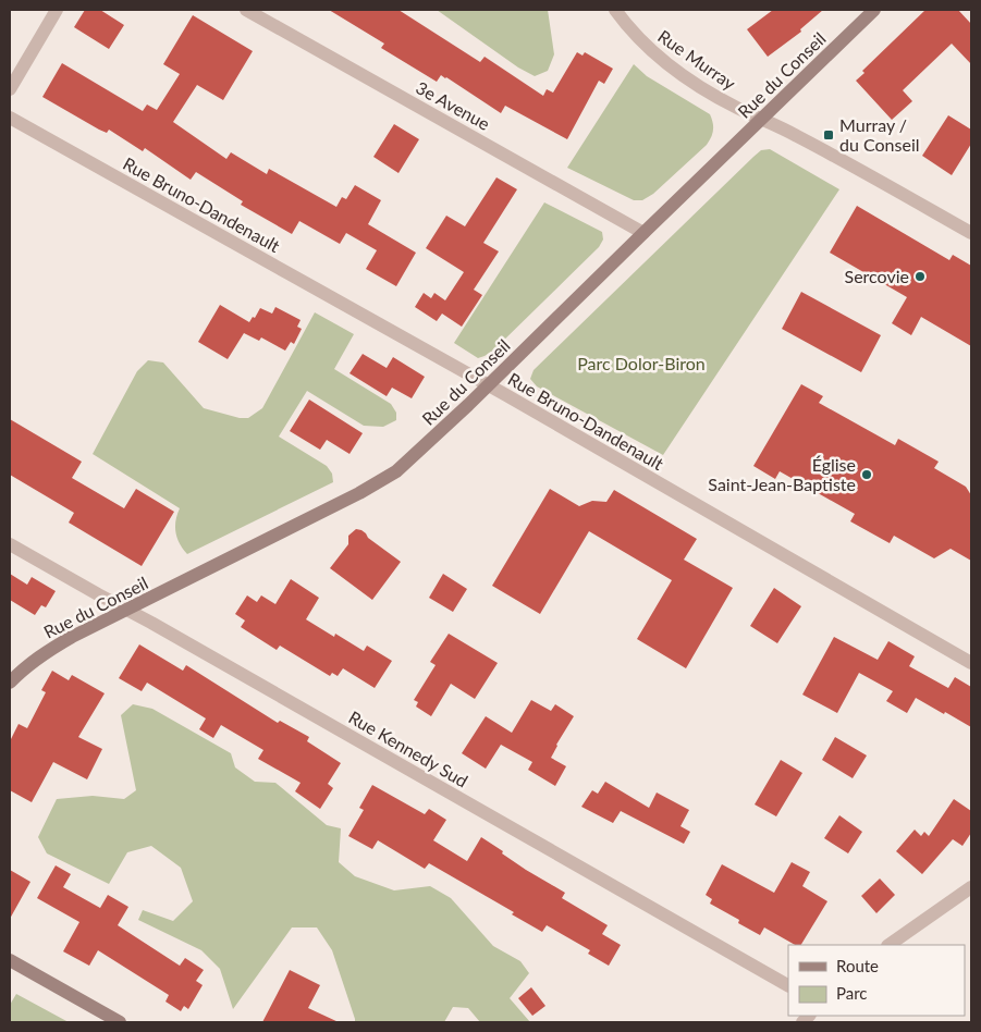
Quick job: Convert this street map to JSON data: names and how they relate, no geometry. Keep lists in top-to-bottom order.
{
  "streets": {
    "street": [
      "Rue Murray",
      "Rue du Conseil",
      "3e Avenue",
      "Rue Bruno-Dandenault",
      "Rue Kennedy Sud"
    ]
  },
  "crossings": [
    ["Rue Murray", "Rue du Conseil"],
    ["Rue du Conseil", "3e Avenue"],
    ["Rue du Conseil", "Rue Bruno-Dandenault"],
    ["Rue du Conseil", "Rue Kennedy Sud"]
  ],
  "parks": ["Parc Dolor-Biron"],
  "places": {
    "transit": ["Murray / du Conseil"],
    "other": ["Sercovie", "Église Saint-Jean-Baptiste"]
  },
  "legend": ["Route", "Parc"]
}
